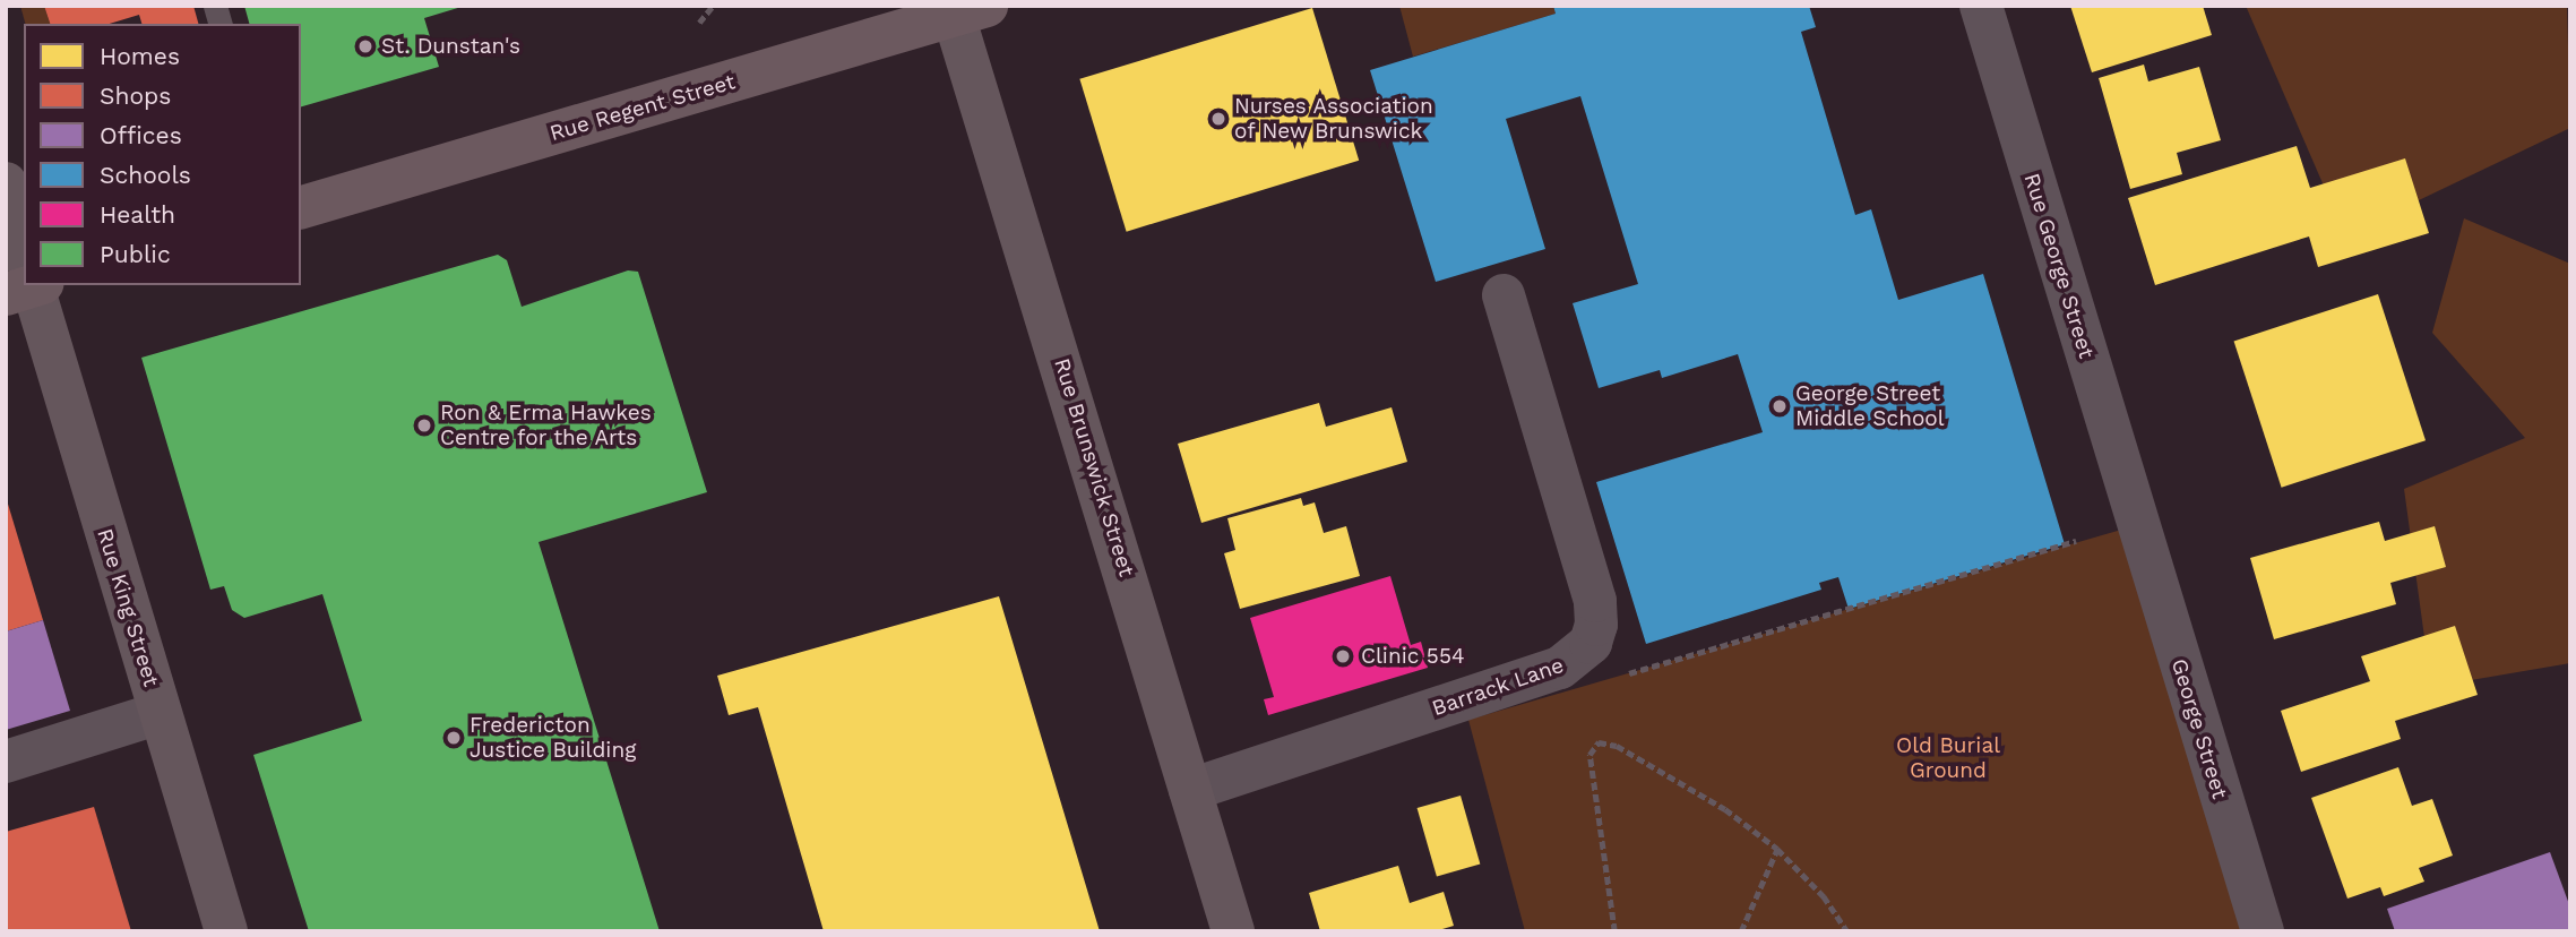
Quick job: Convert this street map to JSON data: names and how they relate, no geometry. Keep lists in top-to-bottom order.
{
  "streets": {
    "main road": ["Rue Regent Street", "Rue Brunswick Street", "Rue King Street"],
    "street": ["Rue George Street", "Barrack Lane", "George Street"]
  },
  "crossings": [
    ["Rue Regent Street", "Rue Brunswick Street"],
    ["Rue George Street", "George Street"],
    ["Rue Brunswick Street", "Barrack Lane"]
  ],
  "parks": ["Old Burial Ground"],
  "places": [
    "St. Dunstan's",
    "Nurses Association of New Brunswick",
    "George Street Middle School",
    "Ron & Erma Hawkes Centre for the Arts",
    "Clinic 554",
    "Fredericton Justice Building"
  ],
  "legend": [
    "Homes",
    "Shops",
    "Offices",
    "Schools",
    "Health",
    "Public"
  ]
}
